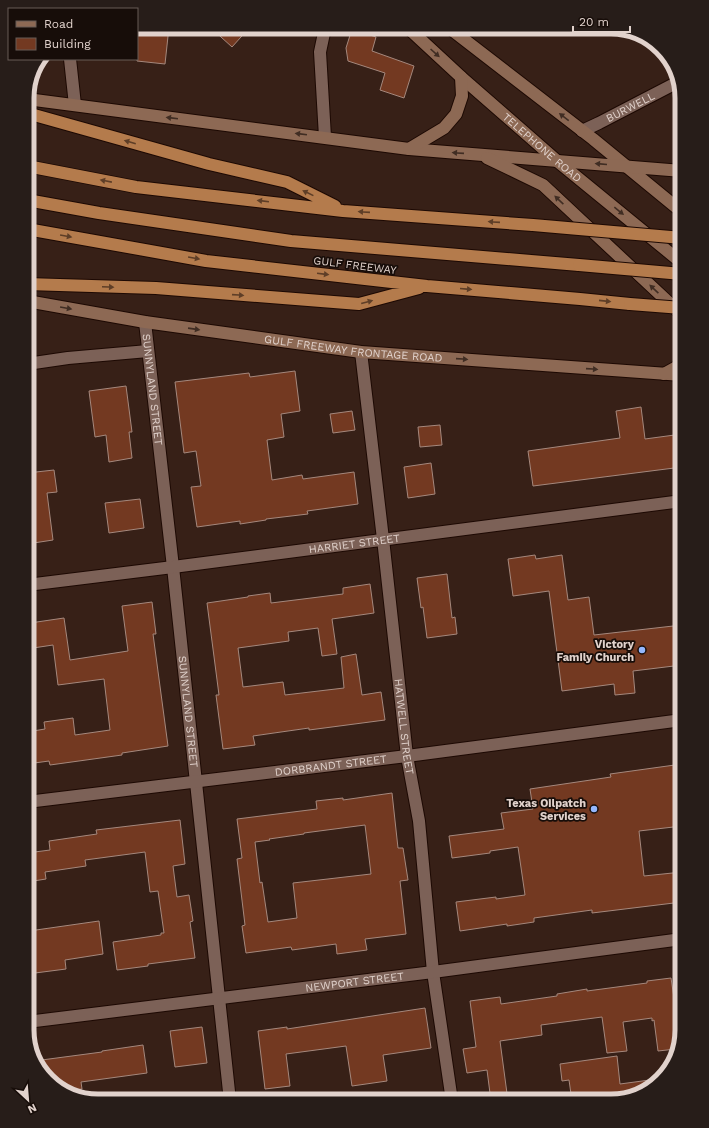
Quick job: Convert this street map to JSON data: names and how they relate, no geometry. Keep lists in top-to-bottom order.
{
  "streets": {
    "highway": ["GULF FREEWAY"],
    "main road": ["TELEPHONE ROAD", "GULF FREEWAY FRONTAGE ROAD"],
    "street": [
      "BURWELL",
      "SUNNYLAND STREET",
      "HARRIET STREET",
      "HATWELL STREET",
      "DORBRANDT STREET",
      "NEWPORT STREET"
    ]
  },
  "crossings": [
    ["GULF FREEWAY FRONTAGE ROAD", "SUNNYLAND STREET"],
    ["GULF FREEWAY FRONTAGE ROAD", "HATWELL STREET"],
    ["SUNNYLAND STREET", "HARRIET STREET"],
    ["SUNNYLAND STREET", "DORBRANDT STREET"],
    ["SUNNYLAND STREET", "NEWPORT STREET"],
    ["HARRIET STREET", "HATWELL STREET"],
    ["HATWELL STREET", "DORBRANDT STREET"],
    ["HATWELL STREET", "NEWPORT STREET"]
  ],
  "one_way": ["GULF FREEWAY FRONTAGE ROAD"],
  "places": ["Victory Family Church", "Texas Oilpatch Services"],
  "legend": ["Road", "Building"],
  "scale_bar": "20 m",
  "north": "bottom right"
}
